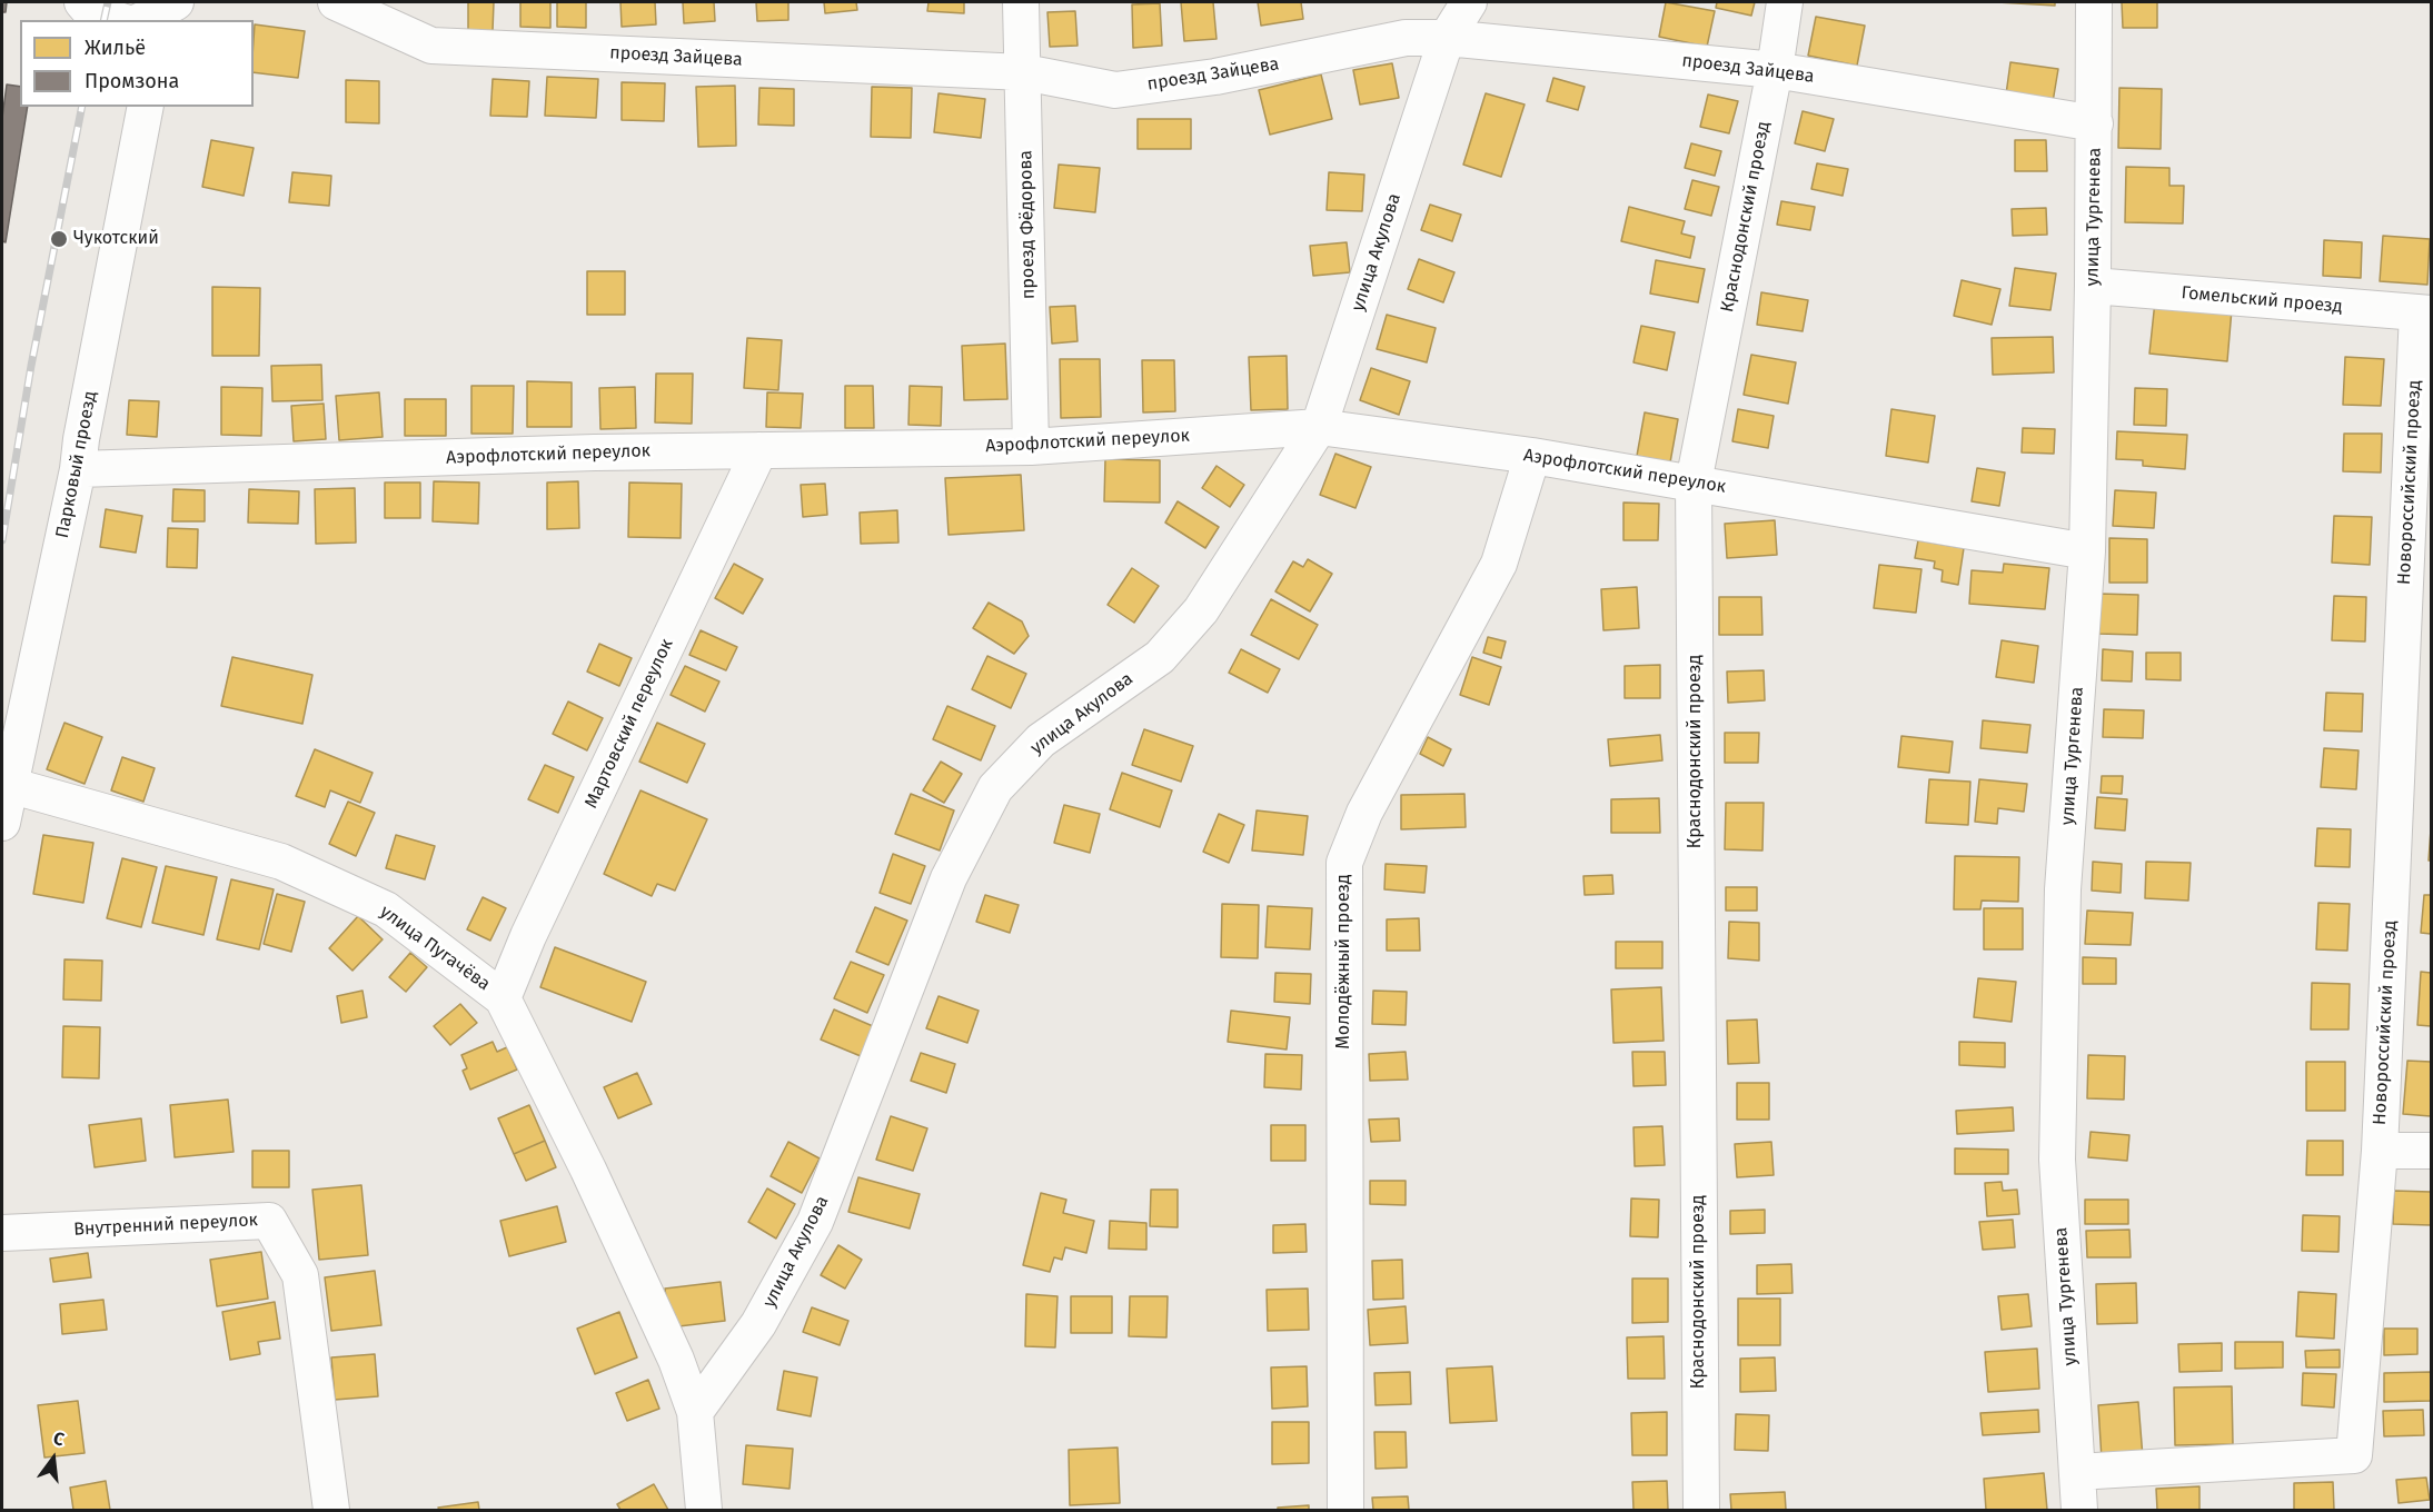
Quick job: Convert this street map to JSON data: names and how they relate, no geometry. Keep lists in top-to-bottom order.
{
  "streets": {
    "street": [
      "проезд Зайцева",
      "Краснодонский проезд",
      "улица Тургенева",
      "проезд Фёдорова",
      "улица Акулова",
      "Гомельский проезд",
      "Аэрофлотский переулок",
      "Парковый проезд",
      "Новороссийский проезд",
      "Мартовский переулок",
      "улица Пугачёва",
      "Молодёжный проезд",
      "Внутренний переулок"
    ]
  },
  "crossings": [
    ["проезд Зайцева", "Краснодонский проезд"],
    ["проезд Зайцева", "улица Тургенева"],
    ["проезд Зайцева", "проезд Фёдорова"],
    ["проезд Зайцева", "улица Акулова"],
    ["Краснодонский проезд", "Аэрофлотский переулок"],
    ["улица Тургенева", "Гомельский проезд"],
    ["улица Тургенева", "Аэрофлотский переулок"],
    ["улица Тургенева", "Новороссийский проезд"],
    ["проезд Фёдорова", "Аэрофлотский переулок"],
    ["улица Акулова", "Аэрофлотский переулок"],
    ["улица Акулова", "улица Пугачёва"],
    ["Гомельский проезд", "Новороссийский проезд"],
    ["Аэрофлотский переулок", "Парковый проезд"],
    ["Аэрофлотский переулок", "Мартовский переулок"],
    ["Аэрофлотский переулок", "Молодёжный проезд"],
    ["Парковый проезд", "улица Пугачёва"],
    ["Мартовский переулок", "улица Пугачёва"]
  ],
  "places": ["Чукотский"],
  "legend": ["Жильё", "Промзона"],
  "north": "top"
}
